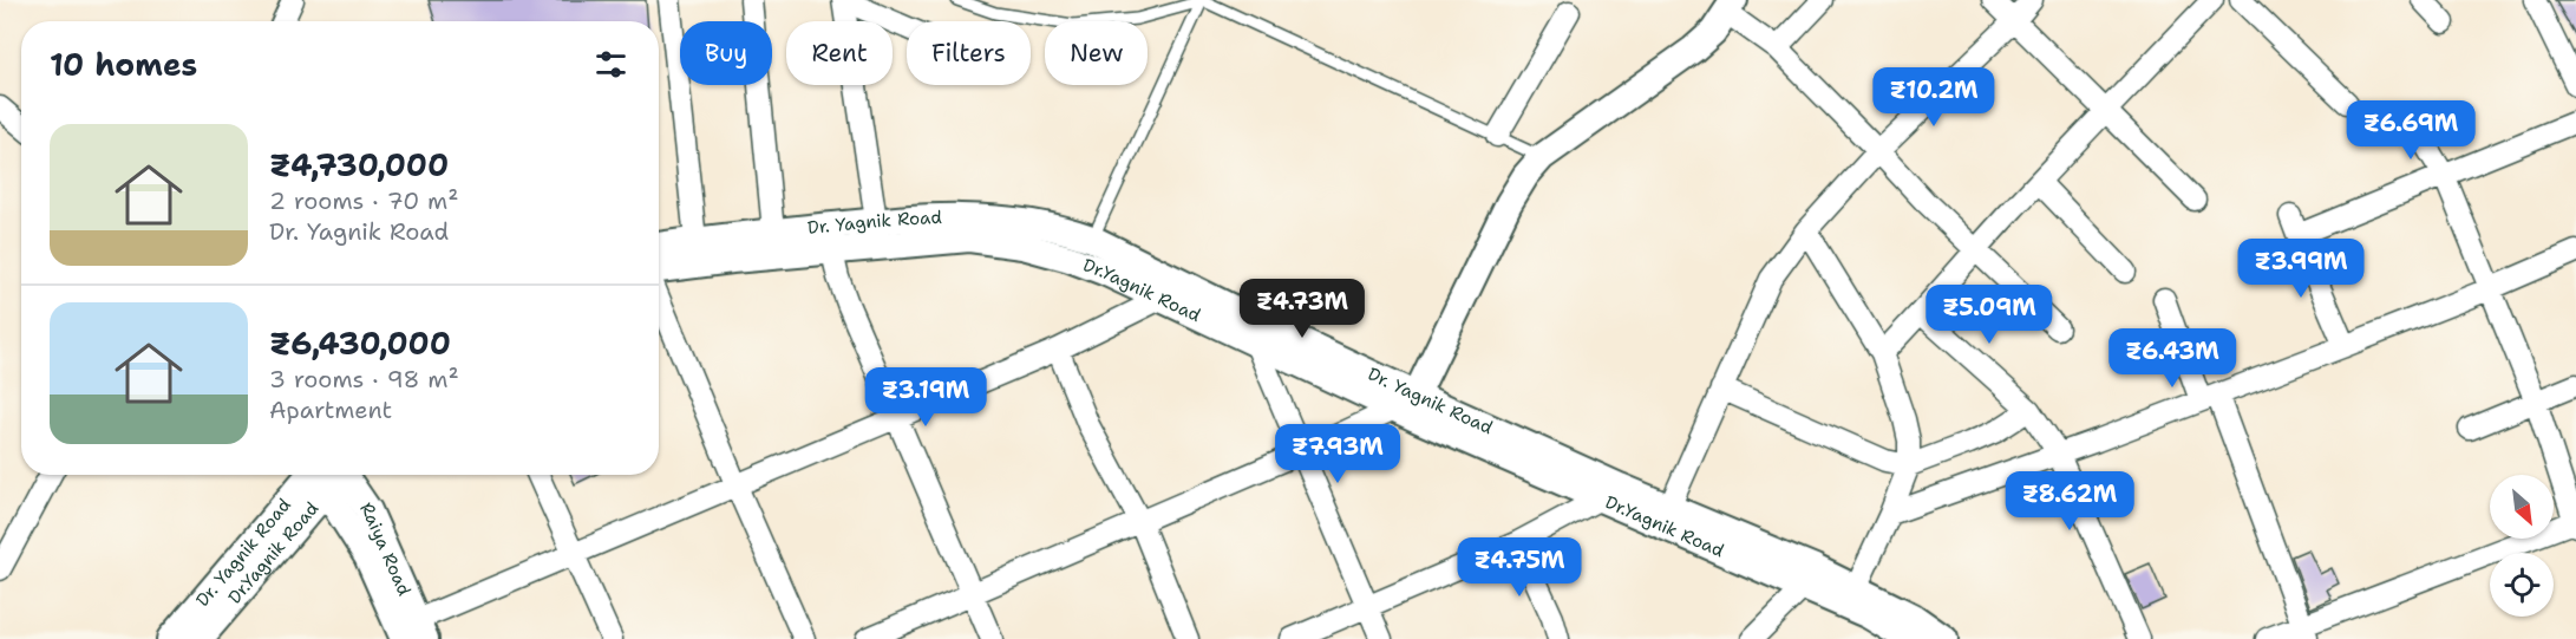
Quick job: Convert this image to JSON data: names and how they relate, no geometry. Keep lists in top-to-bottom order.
{
  "streets": {
    "street": ["Dr. Yagnik Road", "Dr.Yagnik Road", "Raiya Road"]
  },
  "crossings": [
    ["Dr. Yagnik Road", "Dr.Yagnik Road"]
  ],
  "north": "bottom right",
  "page": {
    "chip": [
      "Buy",
      "Rent",
      "Filters",
      "New"
    ],
    "heading": "10 homes",
    "price": [
      "₹10.2M",
      "₹6.69M",
      "₹3.99M",
      "₹4.73M",
      "₹5.09M",
      "₹6.43M",
      "₹3.19M",
      "₹7.93M",
      "₹8.62M",
      "₹4.75M"
    ],
    "list": [
      {
        "name": "₹4,730,000",
        "note": "2 rooms · 70 m² · Dr. Yagnik Road"
      },
      {
        "name": "₹6,430,000",
        "note": "3 rooms · 98 m² · Apartment"
      }
    ]
  }
}
